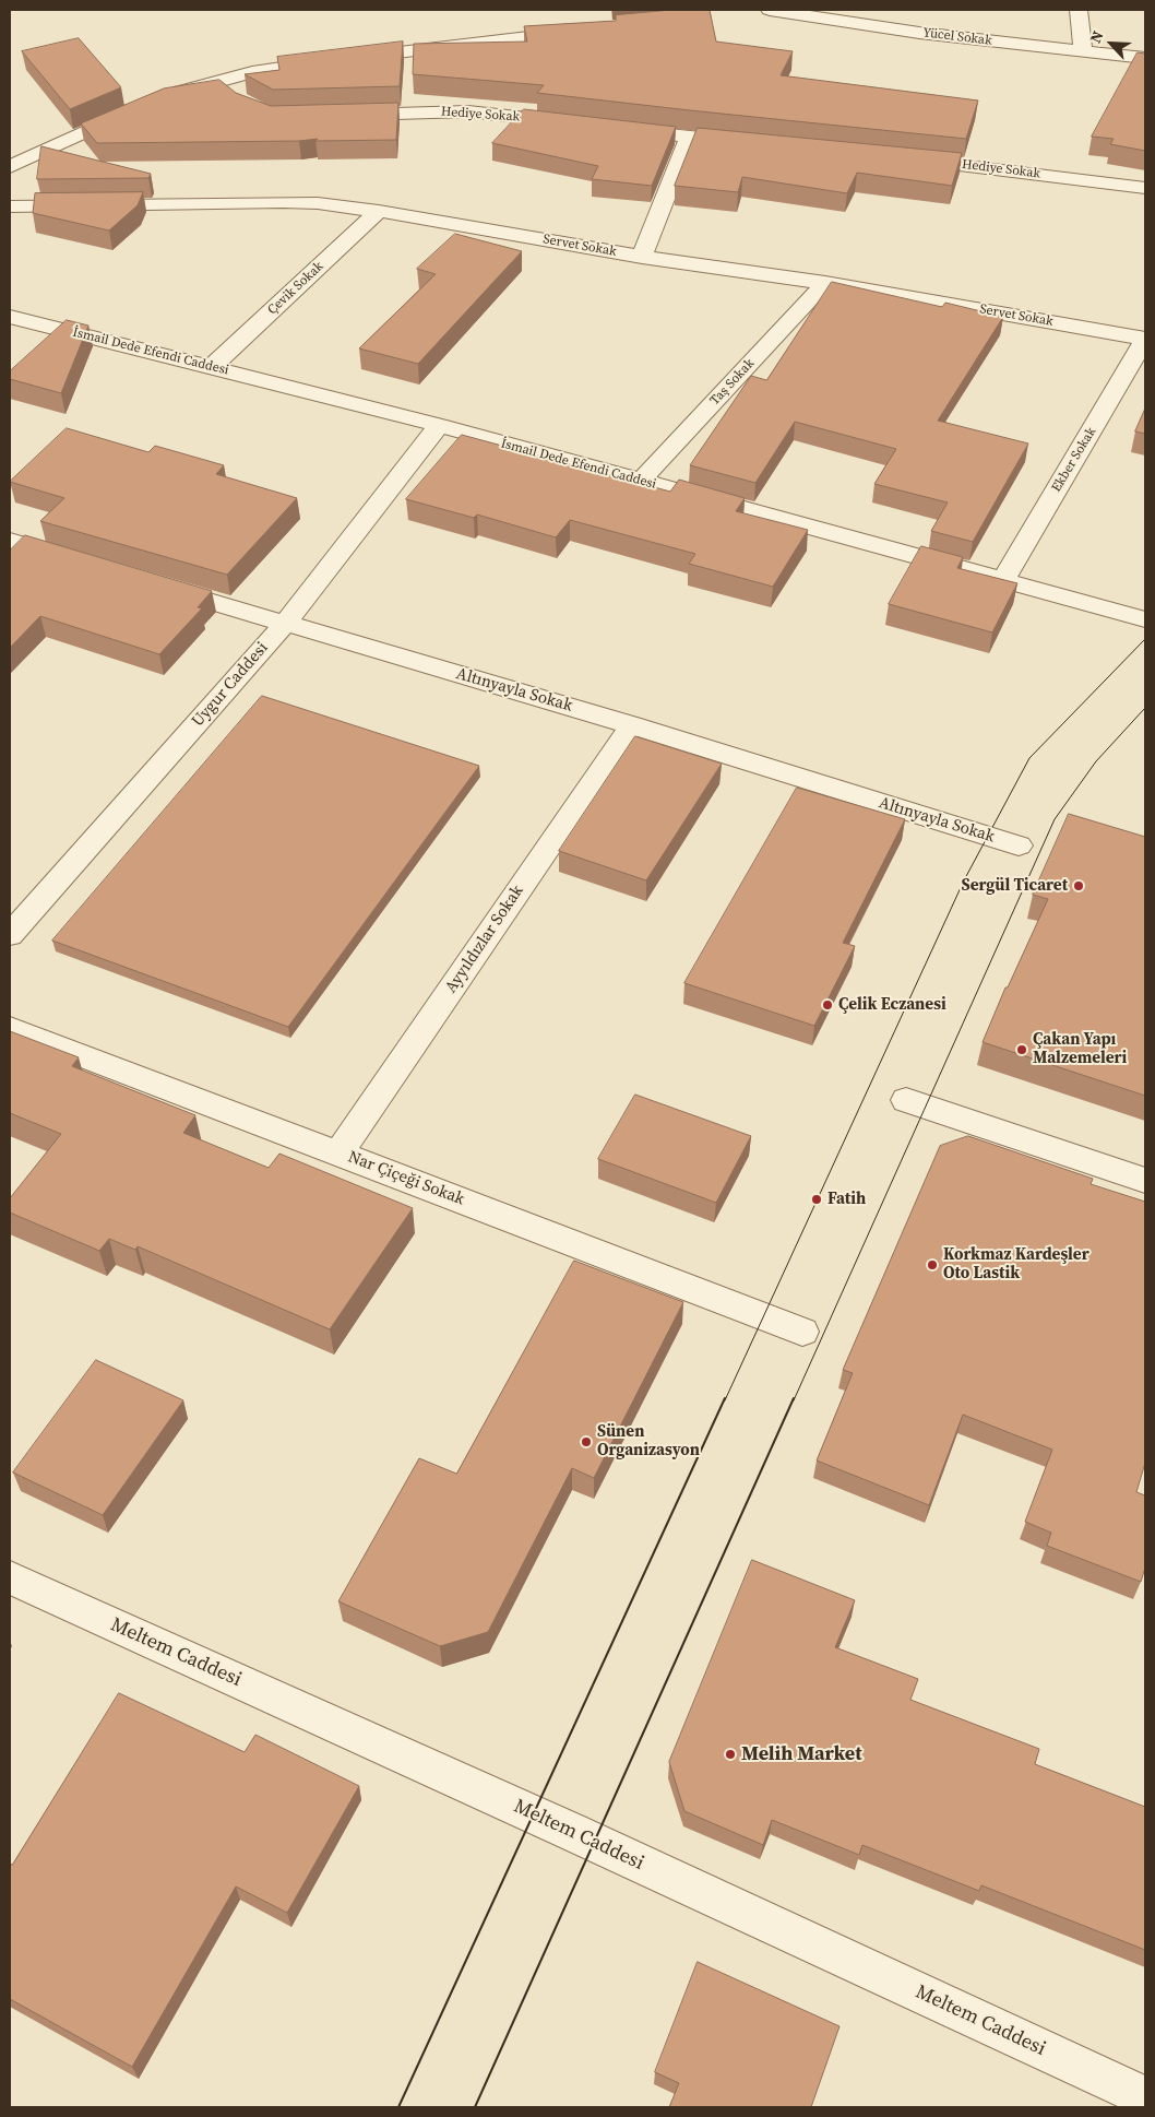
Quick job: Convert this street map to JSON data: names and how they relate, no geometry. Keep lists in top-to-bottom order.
{
  "streets": {
    "street": [
      "Yücel Sokak",
      "Hediye Sokak",
      "Servet Sokak",
      "Çevik Sokak",
      "İsmail Dede Efendi Caddesi",
      "Taş Sokak",
      "Ekber Sokak",
      "Uygur Caddesi",
      "Altınyayla Sokak",
      "Ayyıldızlar Sokak",
      "Nar Çiçeği Sokak",
      "Meltem Caddesi"
    ]
  },
  "crossings": [
    ["Servet Sokak", "Çevik Sokak"],
    ["Servet Sokak", "Taş Sokak"],
    ["Servet Sokak", "Ekber Sokak"],
    ["Çevik Sokak", "İsmail Dede Efendi Caddesi"],
    ["İsmail Dede Efendi Caddesi", "Taş Sokak"],
    ["İsmail Dede Efendi Caddesi", "Ekber Sokak"],
    ["İsmail Dede Efendi Caddesi", "Uygur Caddesi"],
    ["Uygur Caddesi", "Altınyayla Sokak"],
    ["Altınyayla Sokak", "Ayyıldızlar Sokak"],
    ["Ayyıldızlar Sokak", "Nar Çiçeği Sokak"]
  ],
  "places": [
    "Sergül Ticaret",
    "Çelik Eczanesi",
    "Çakan Yapı Malzemeleri",
    "Fatih",
    "Korkmaz Kardeşler Oto Lastik",
    "Sünen Organizasyon",
    "Melih Market"
  ],
  "north": "top left"
}
